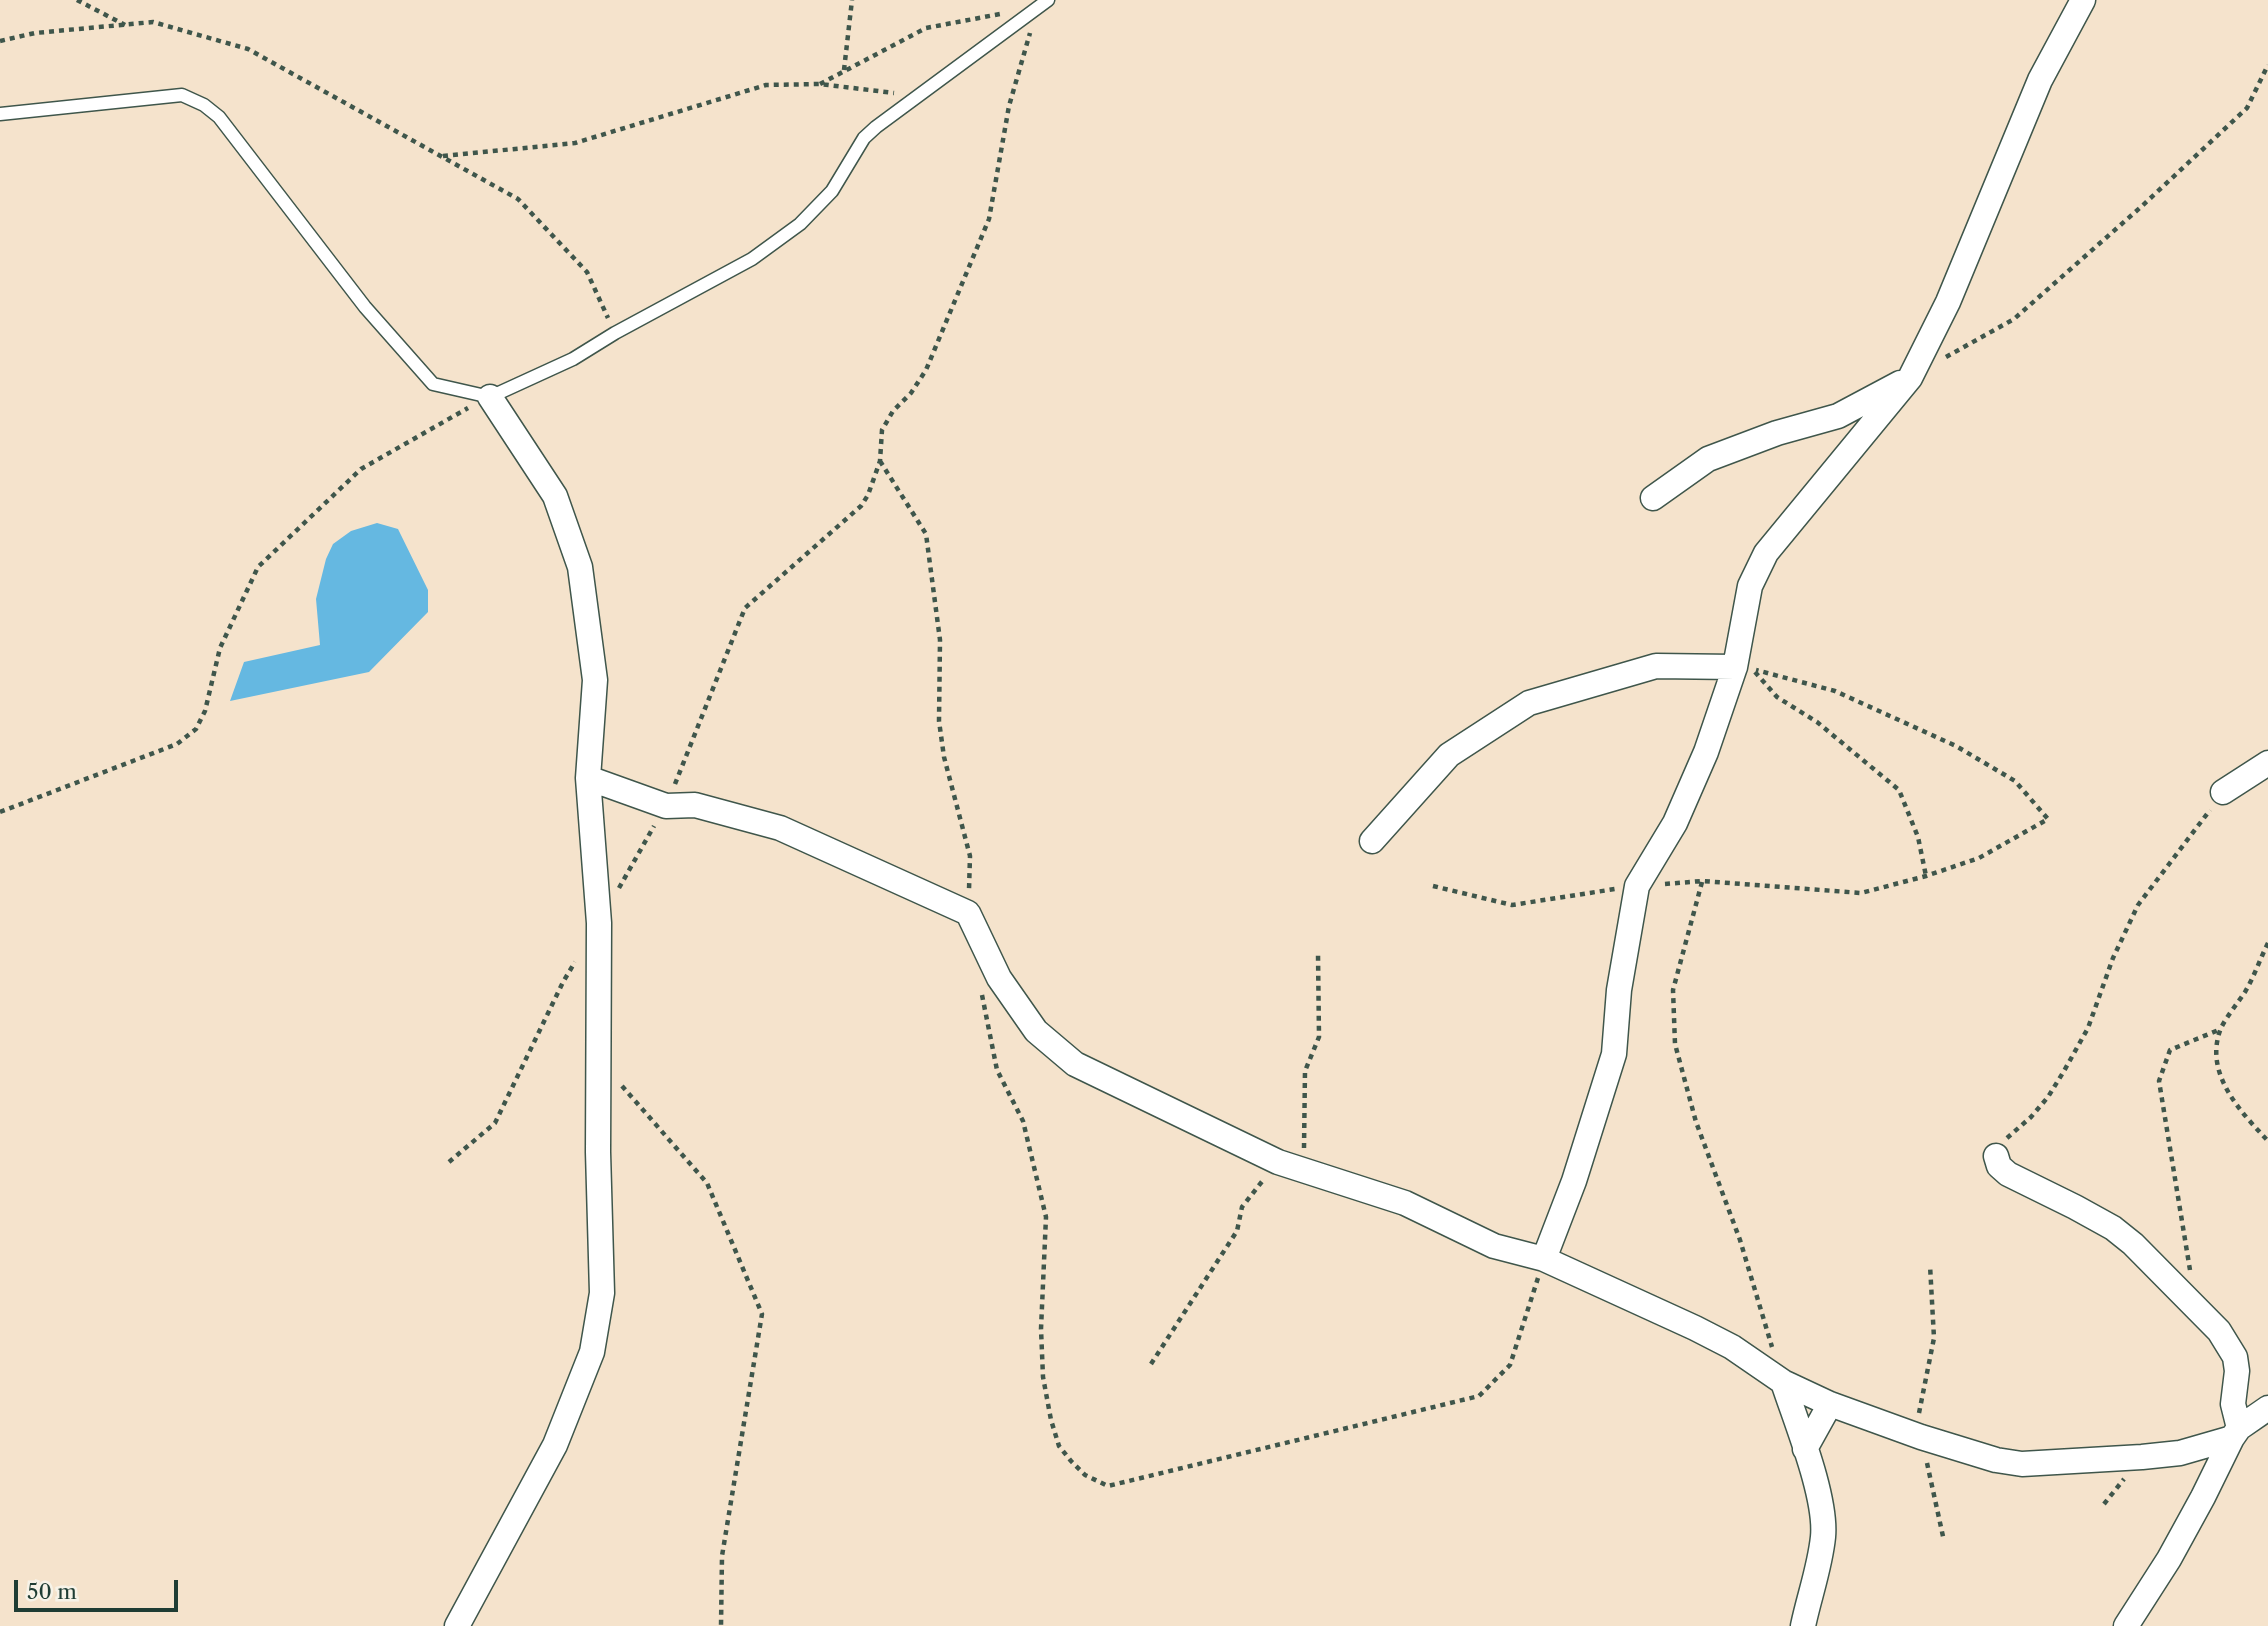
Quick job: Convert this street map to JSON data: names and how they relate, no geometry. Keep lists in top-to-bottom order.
{
  "scale_bar": "50 m"
}
